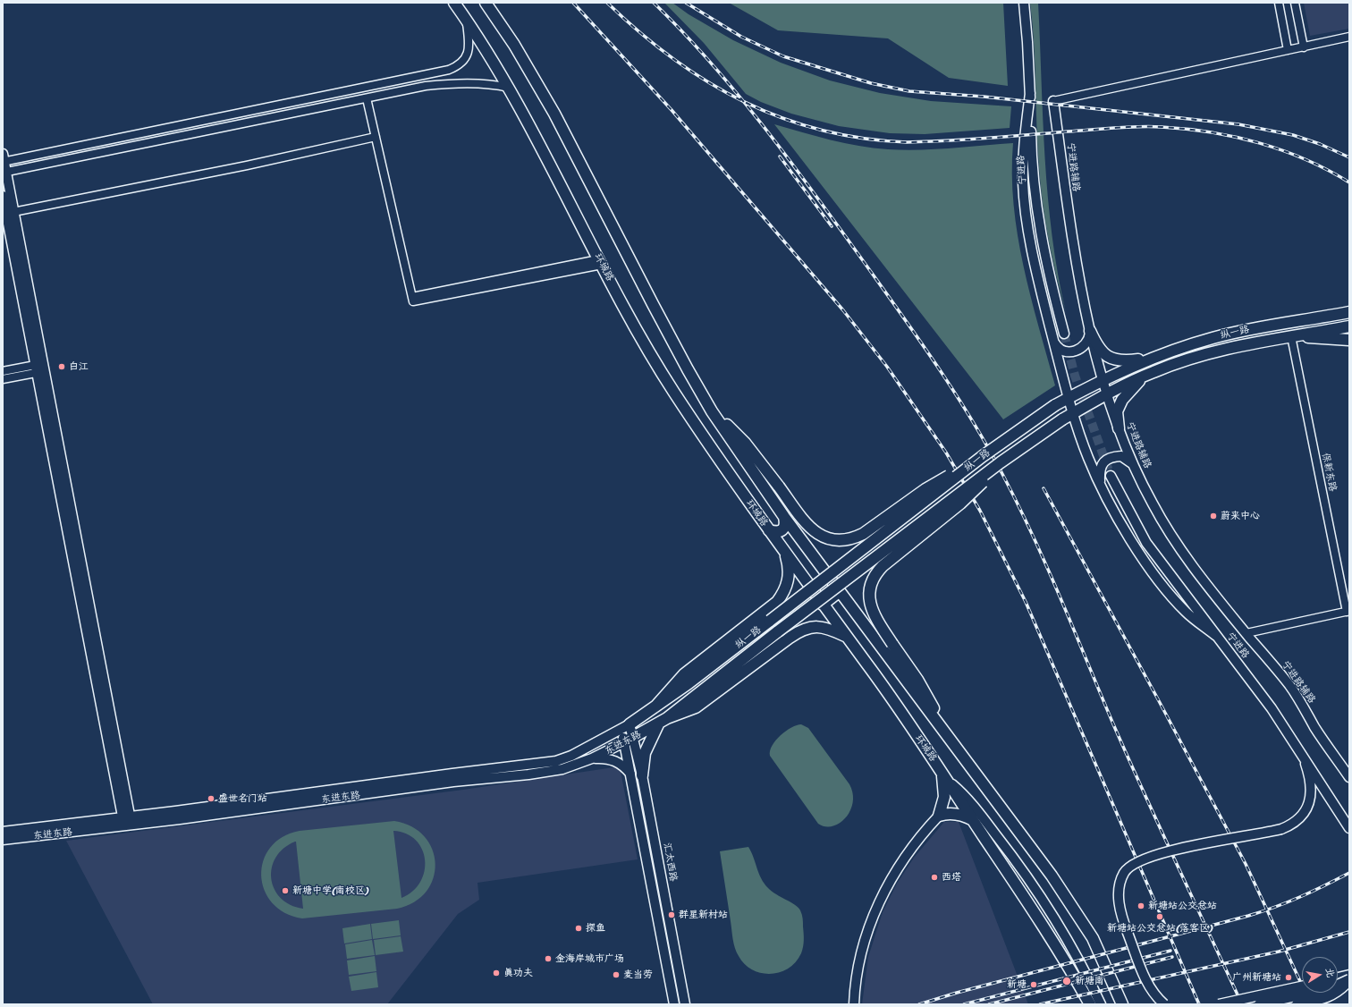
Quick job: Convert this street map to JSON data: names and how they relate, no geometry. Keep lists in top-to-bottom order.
{
  "streets": {
    "main road": ["环城路", "纵一路", "东进东路"],
    "street": [
      "宁进路辅路",
      "宁进路",
      "保新东路",
      "汇太西路"
    ]
  },
  "crossings": [
    ["宁进路辅路", "纵一路"],
    ["宁进路辅路", "保新东路"],
    ["纵一路", "保新东路"],
    ["纵一路", "东进东路"],
    ["东进东路", "汇太西路"]
  ],
  "places": [
    "白江",
    "蔚来中心",
    "盛世名门站",
    "西塔",
    "新塘中学(南校区)",
    "新塘站公交总站",
    "群星新村站",
    "新塘站公交总站(落客区)",
    "探鱼",
    "金海岸城市广场",
    "真功夫",
    "麦当劳",
    "广州新塘站",
    "新塘南",
    "新塘"
  ],
  "north": "right"
}
